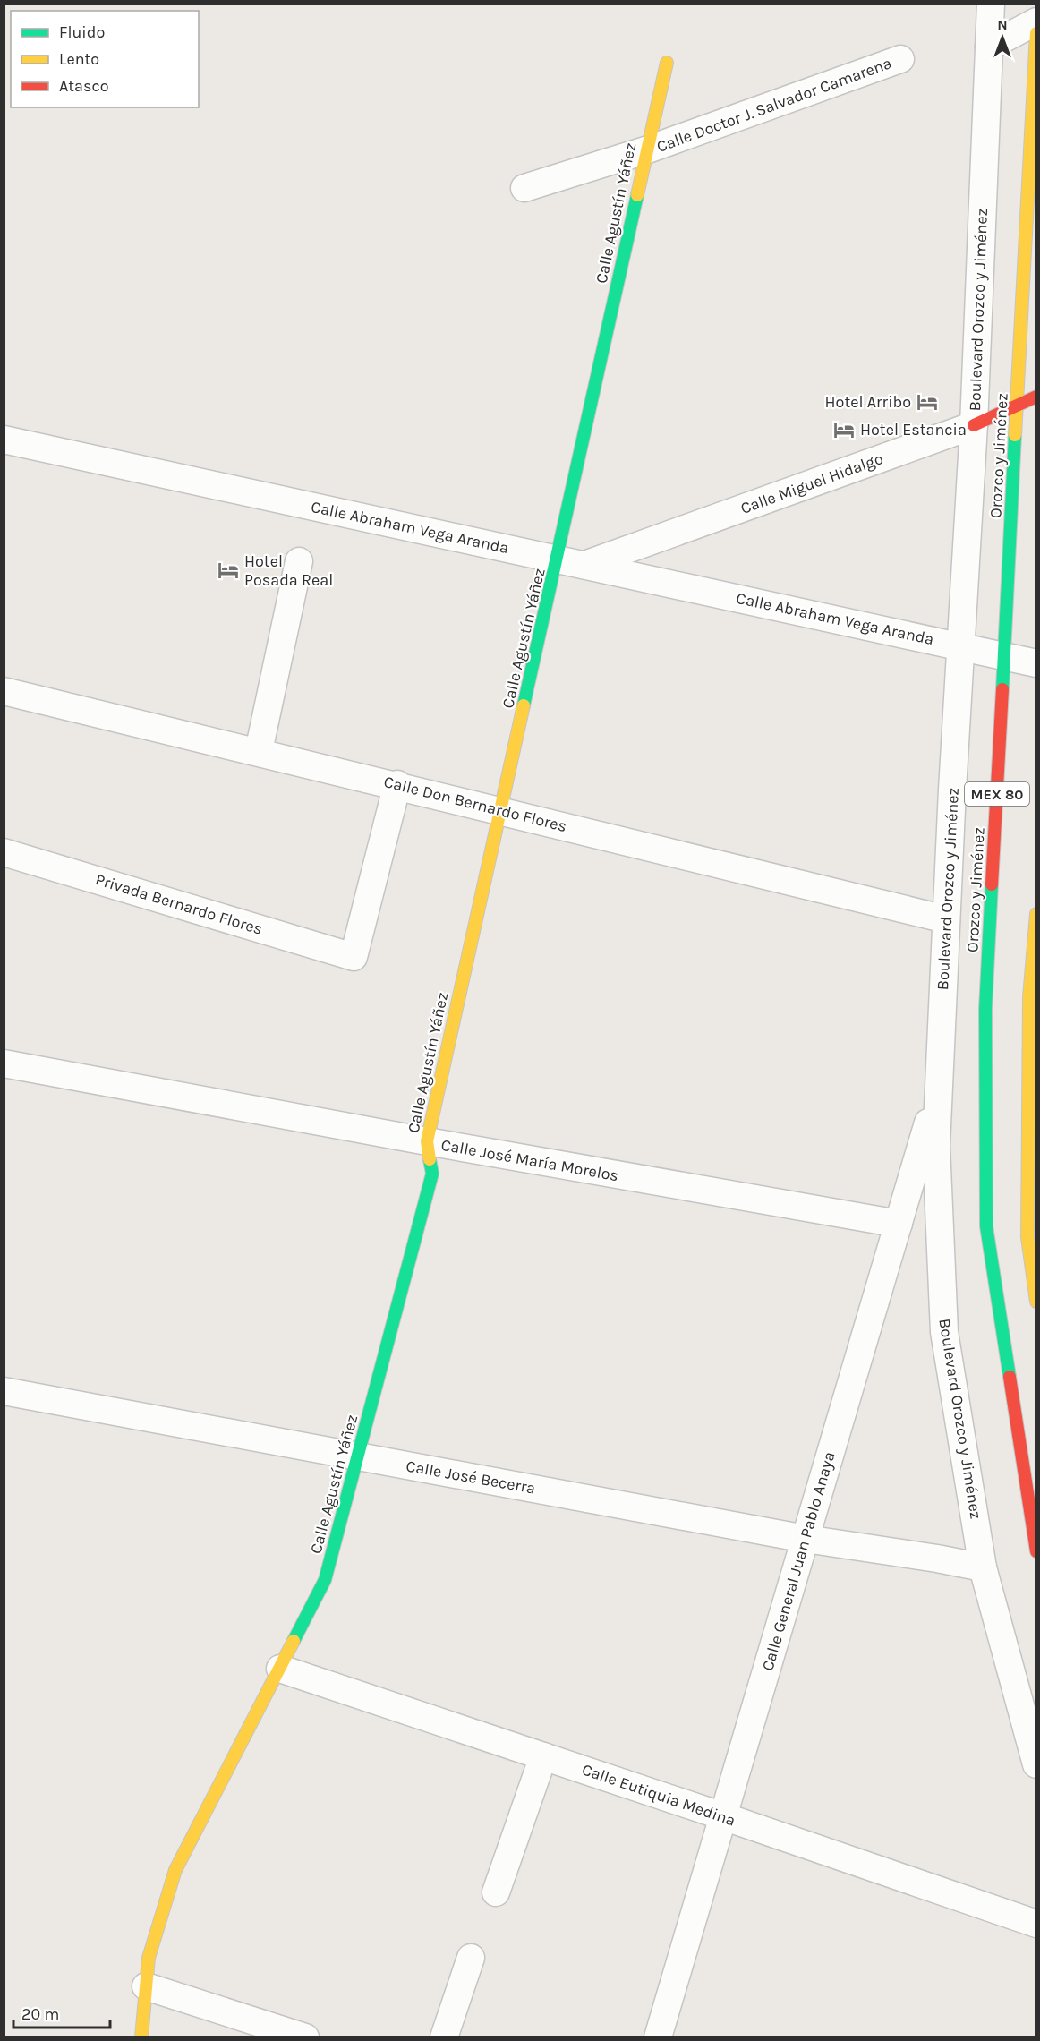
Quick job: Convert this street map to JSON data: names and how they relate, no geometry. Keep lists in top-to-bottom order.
{
  "streets": {
    "main road": [
      "Calle Agustín Yáñez",
      "Orozco y Jiménez",
      "Calle Miguel Hidalgo",
      "MEX 80"
    ],
    "street": [
      "Calle Doctor J. Salvador Camarena",
      "Boulevard Orozco y Jiménez",
      "Calle Abraham Vega Aranda",
      "Calle Don Bernardo Flores",
      "Privada Bernardo Flores",
      "Calle José María Morelos",
      "Calle José Becerra",
      "Calle General Juan Pablo Anaya",
      "Calle Eutiquia Medina"
    ]
  },
  "crossings": [
    ["Calle Doctor J. Salvador Camarena", "Calle Agustín Yáñez"],
    ["Calle Agustín Yáñez", "Calle Abraham Vega Aranda"],
    ["Calle Agustín Yáñez", "Calle Don Bernardo Flores"],
    ["Calle Agustín Yáñez", "Calle José María Morelos"],
    ["Calle Agustín Yáñez", "Calle José Becerra"],
    ["Calle Agustín Yáñez", "Calle Eutiquia Medina"],
    ["Boulevard Orozco y Jiménez", "Calle Miguel Hidalgo"],
    ["Boulevard Orozco y Jiménez", "Calle Abraham Vega Aranda"],
    ["Boulevard Orozco y Jiménez", "Calle Don Bernardo Flores"],
    ["Boulevard Orozco y Jiménez", "Calle José Becerra"],
    ["Boulevard Orozco y Jiménez", "Calle General Juan Pablo Anaya"],
    ["Orozco y Jiménez", "Calle Miguel Hidalgo"],
    ["Orozco y Jiménez", "Calle Abraham Vega Aranda"],
    ["Calle Miguel Hidalgo", "Calle Abraham Vega Aranda"],
    ["Calle Don Bernardo Flores", "Privada Bernardo Flores"],
    ["Calle José María Morelos", "Calle General Juan Pablo Anaya"],
    ["Calle José Becerra", "Calle General Juan Pablo Anaya"],
    ["Calle General Juan Pablo Anaya", "Calle Eutiquia Medina"]
  ],
  "places": {
    "hotel": ["Hotel Arribo", "Hotel Estancia", "Hotel Posada Real"]
  },
  "legend": ["Fluido", "Lento", "Atasco"],
  "scale_bar": "20 m",
  "north": "top"
}
